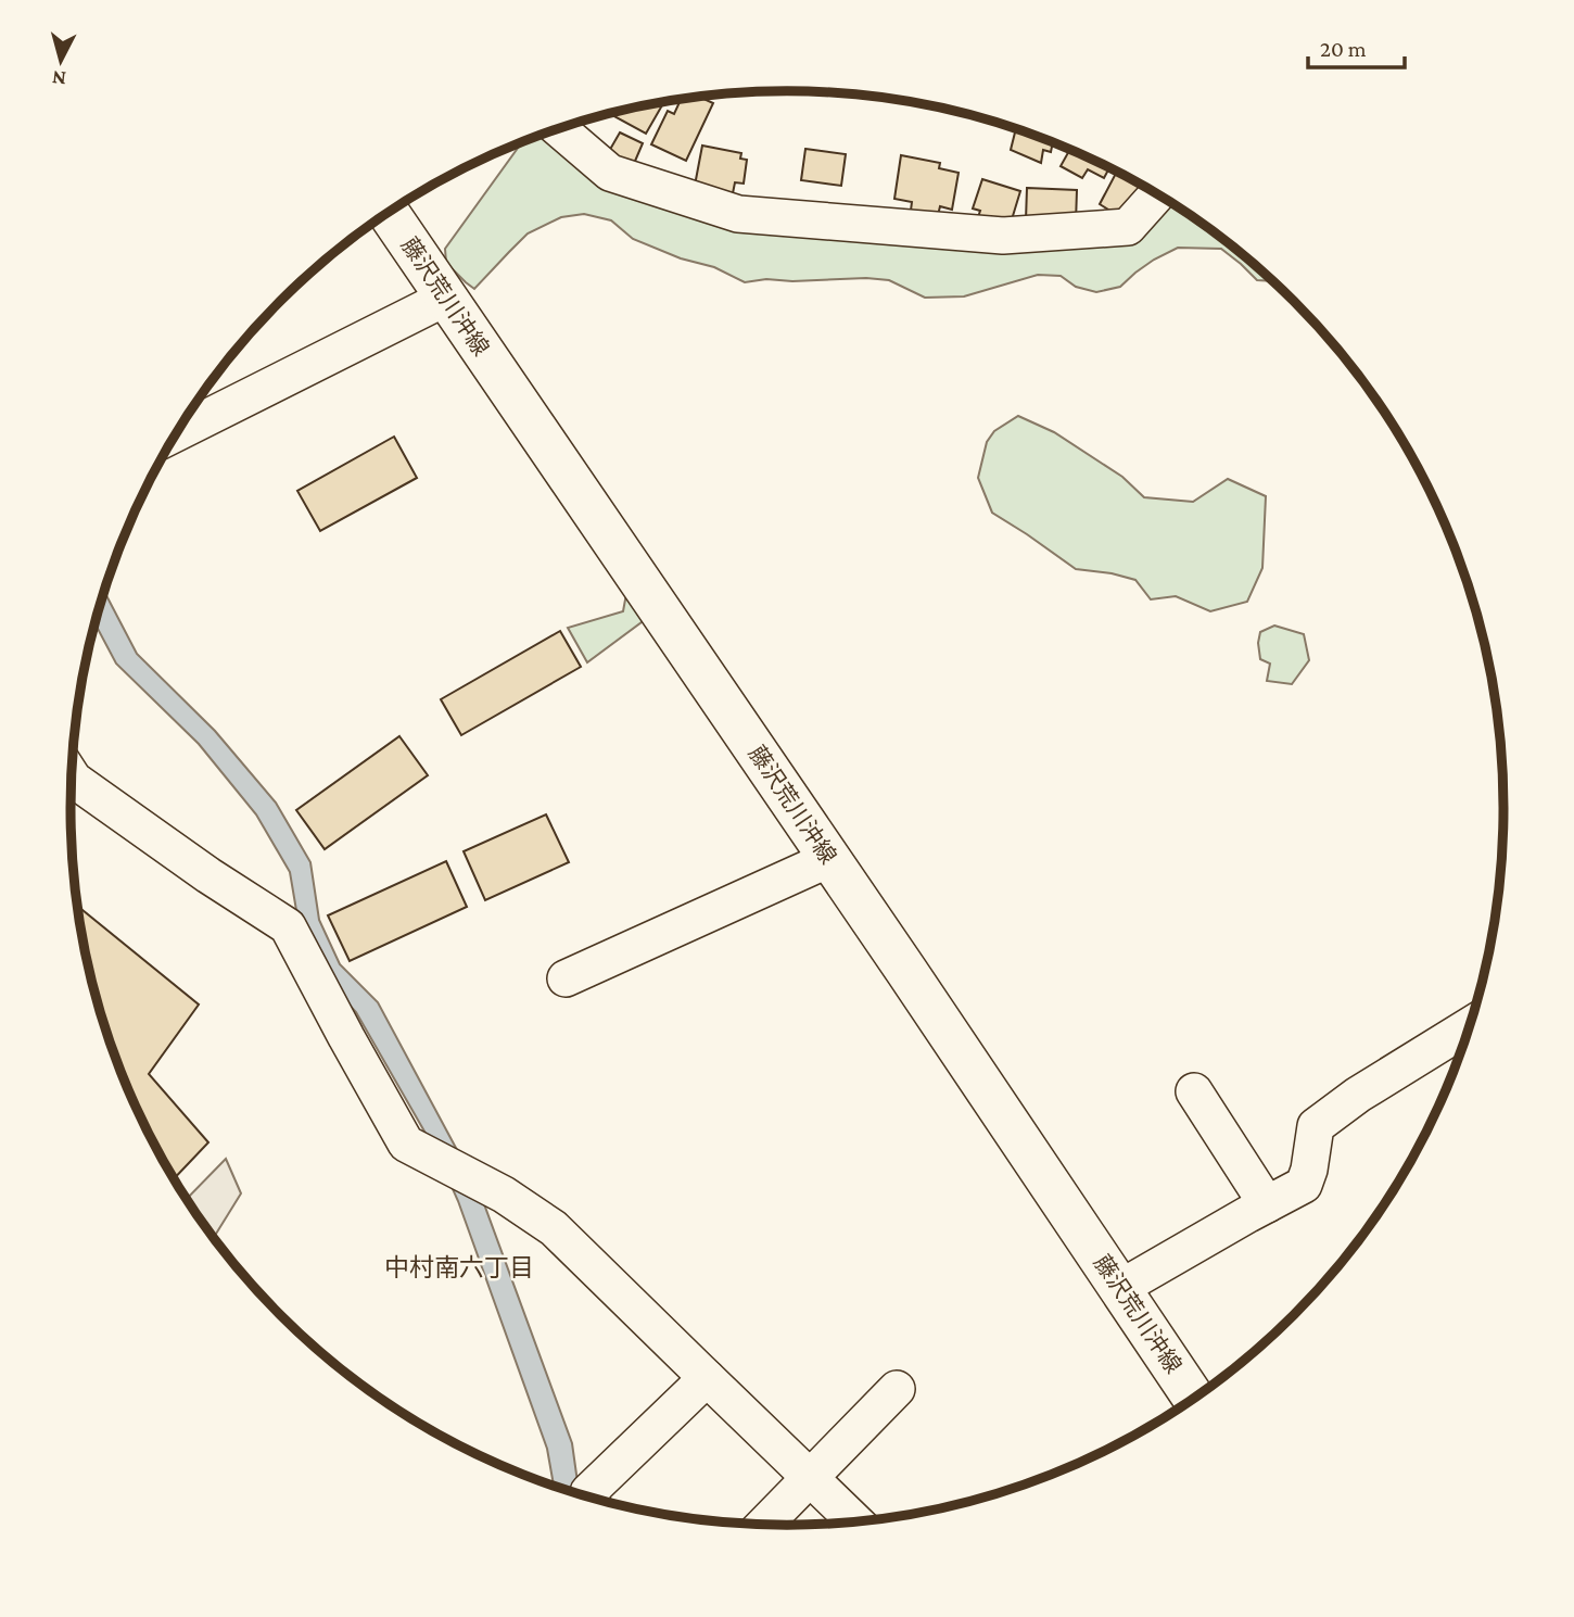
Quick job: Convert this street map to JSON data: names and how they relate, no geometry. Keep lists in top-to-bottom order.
{
  "streets": {
    "main road": ["藤沢荒川沖線"]
  },
  "districts": ["中村南六丁目"],
  "scale_bar": "20 m",
  "north": "bottom"
}
